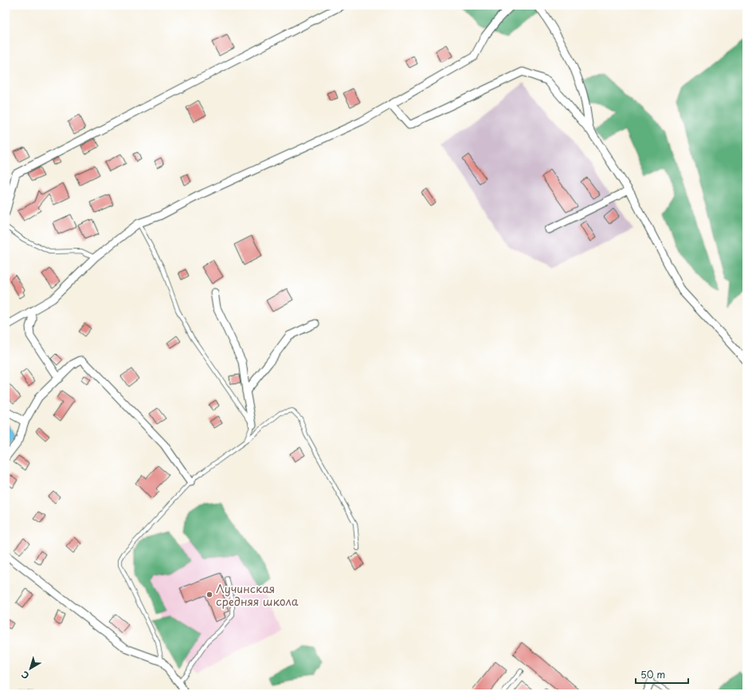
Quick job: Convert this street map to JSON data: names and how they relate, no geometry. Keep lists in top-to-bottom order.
{
  "places": ["Лучинская средняя школа"],
  "scale_bar": "50 m",
  "north": "bottom left"
}
